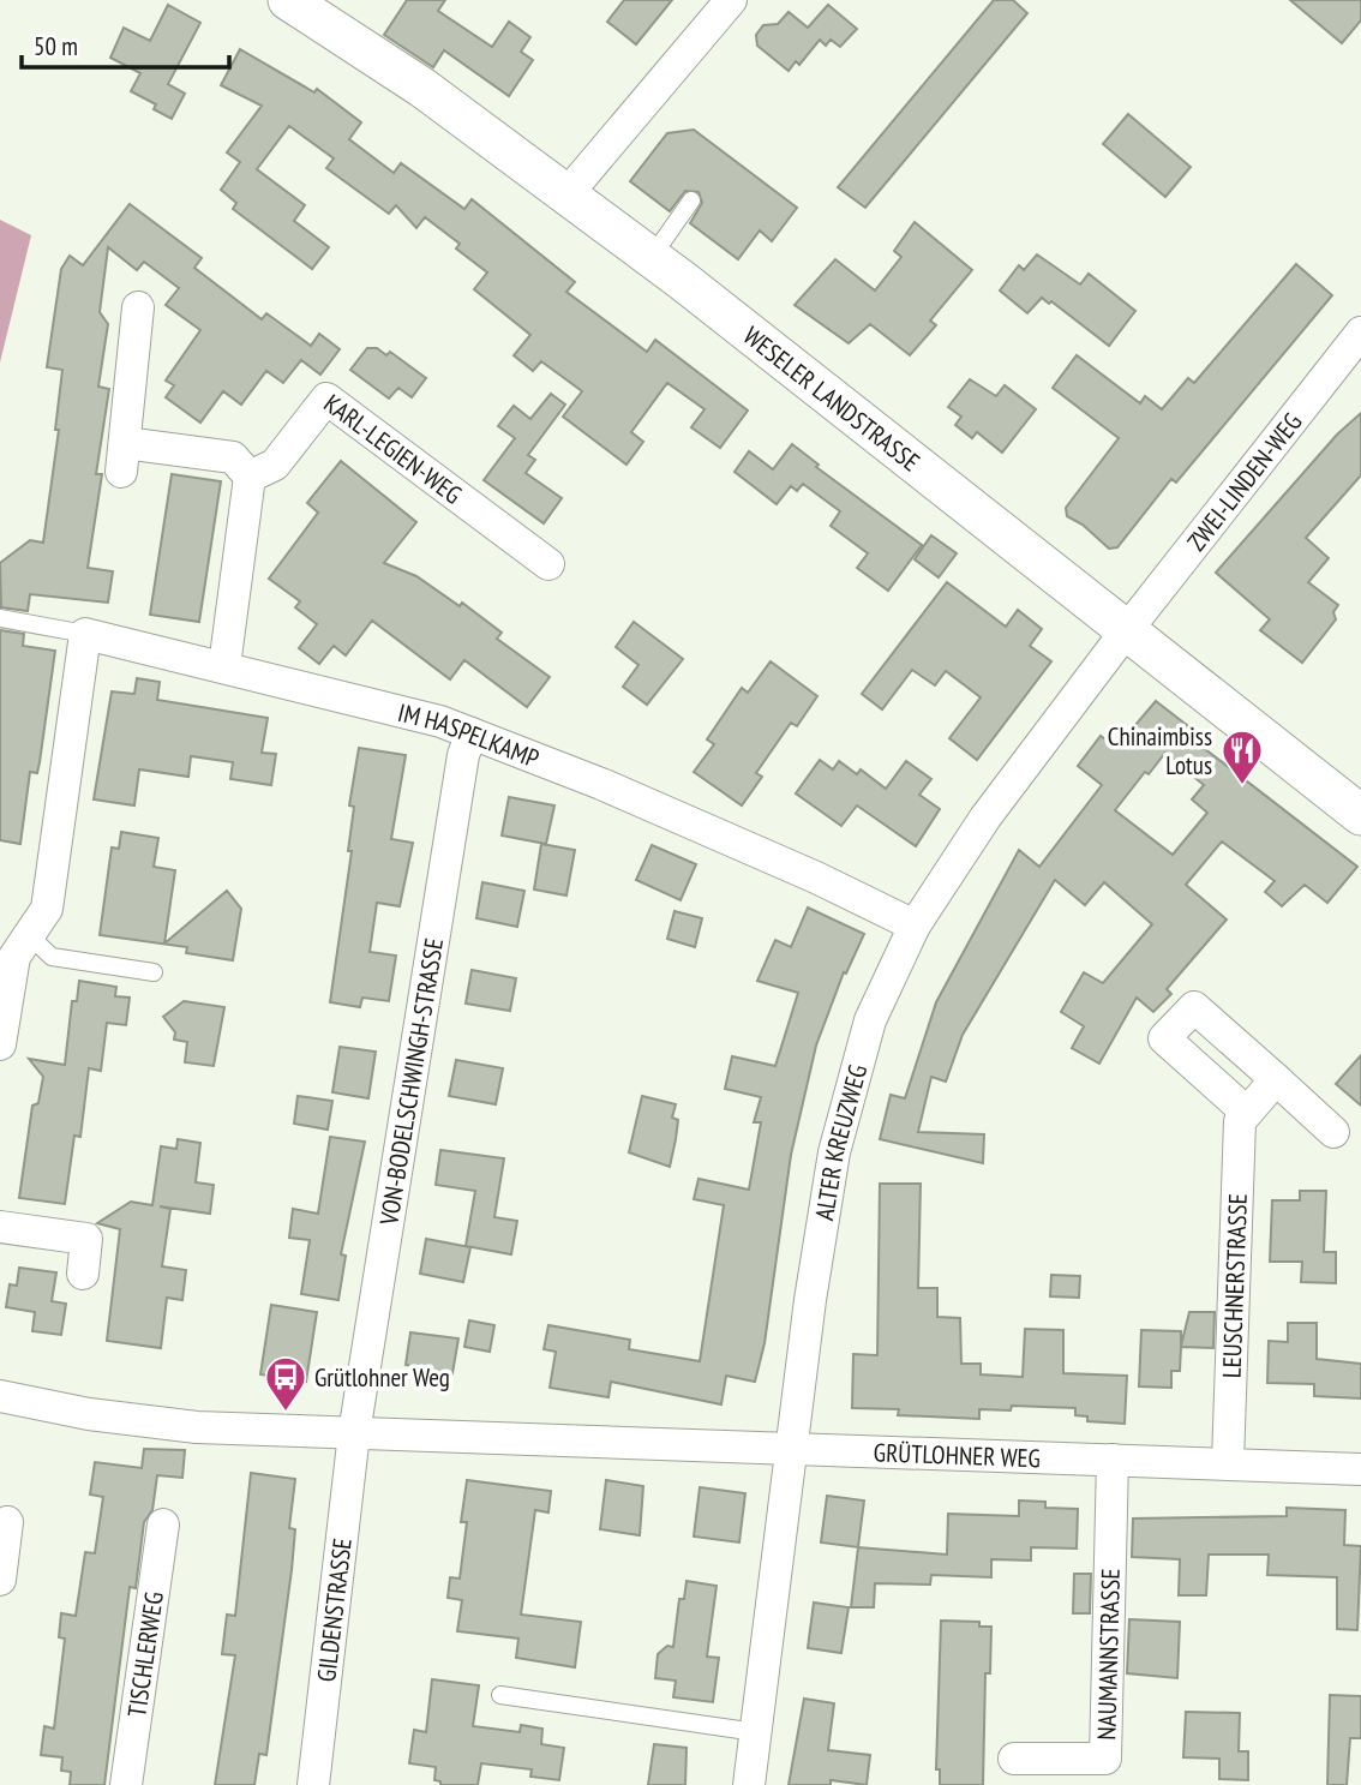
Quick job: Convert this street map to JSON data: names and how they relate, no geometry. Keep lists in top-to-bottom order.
{
  "streets": {
    "street": [
      "WESELER LANDSTRASSE",
      "KARL-LEGIEN-WEG",
      "ZWEI-LINDEN-WEG",
      "IM HASPELKAMP",
      "VON-BODELSCHWINGH-STRASSE",
      "ALTER KREUZWEG",
      "LEUSCHNERSTRASSE",
      "GRÜTLOHNER WEG",
      "GILDENSTRASSE",
      "TISCHLERWEG",
      "NAUMANNSTRASSE"
    ]
  },
  "crossings": [
    ["WESELER LANDSTRASSE", "ZWEI-LINDEN-WEG"],
    ["WESELER LANDSTRASSE", "ALTER KREUZWEG"],
    ["ZWEI-LINDEN-WEG", "ALTER KREUZWEG"],
    ["IM HASPELKAMP", "VON-BODELSCHWINGH-STRASSE"],
    ["IM HASPELKAMP", "ALTER KREUZWEG"],
    ["VON-BODELSCHWINGH-STRASSE", "GRÜTLOHNER WEG"],
    ["VON-BODELSCHWINGH-STRASSE", "GILDENSTRASSE"],
    ["ALTER KREUZWEG", "GRÜTLOHNER WEG"],
    ["LEUSCHNERSTRASSE", "GRÜTLOHNER WEG"],
    ["GRÜTLOHNER WEG", "GILDENSTRASSE"],
    ["GRÜTLOHNER WEG", "NAUMANNSTRASSE"]
  ],
  "places": {
    "restaurant": ["Chinaimbiss Lotus"],
    "bus stop": ["Grütlohner Weg"]
  },
  "scale_bar": "50 m"
}
